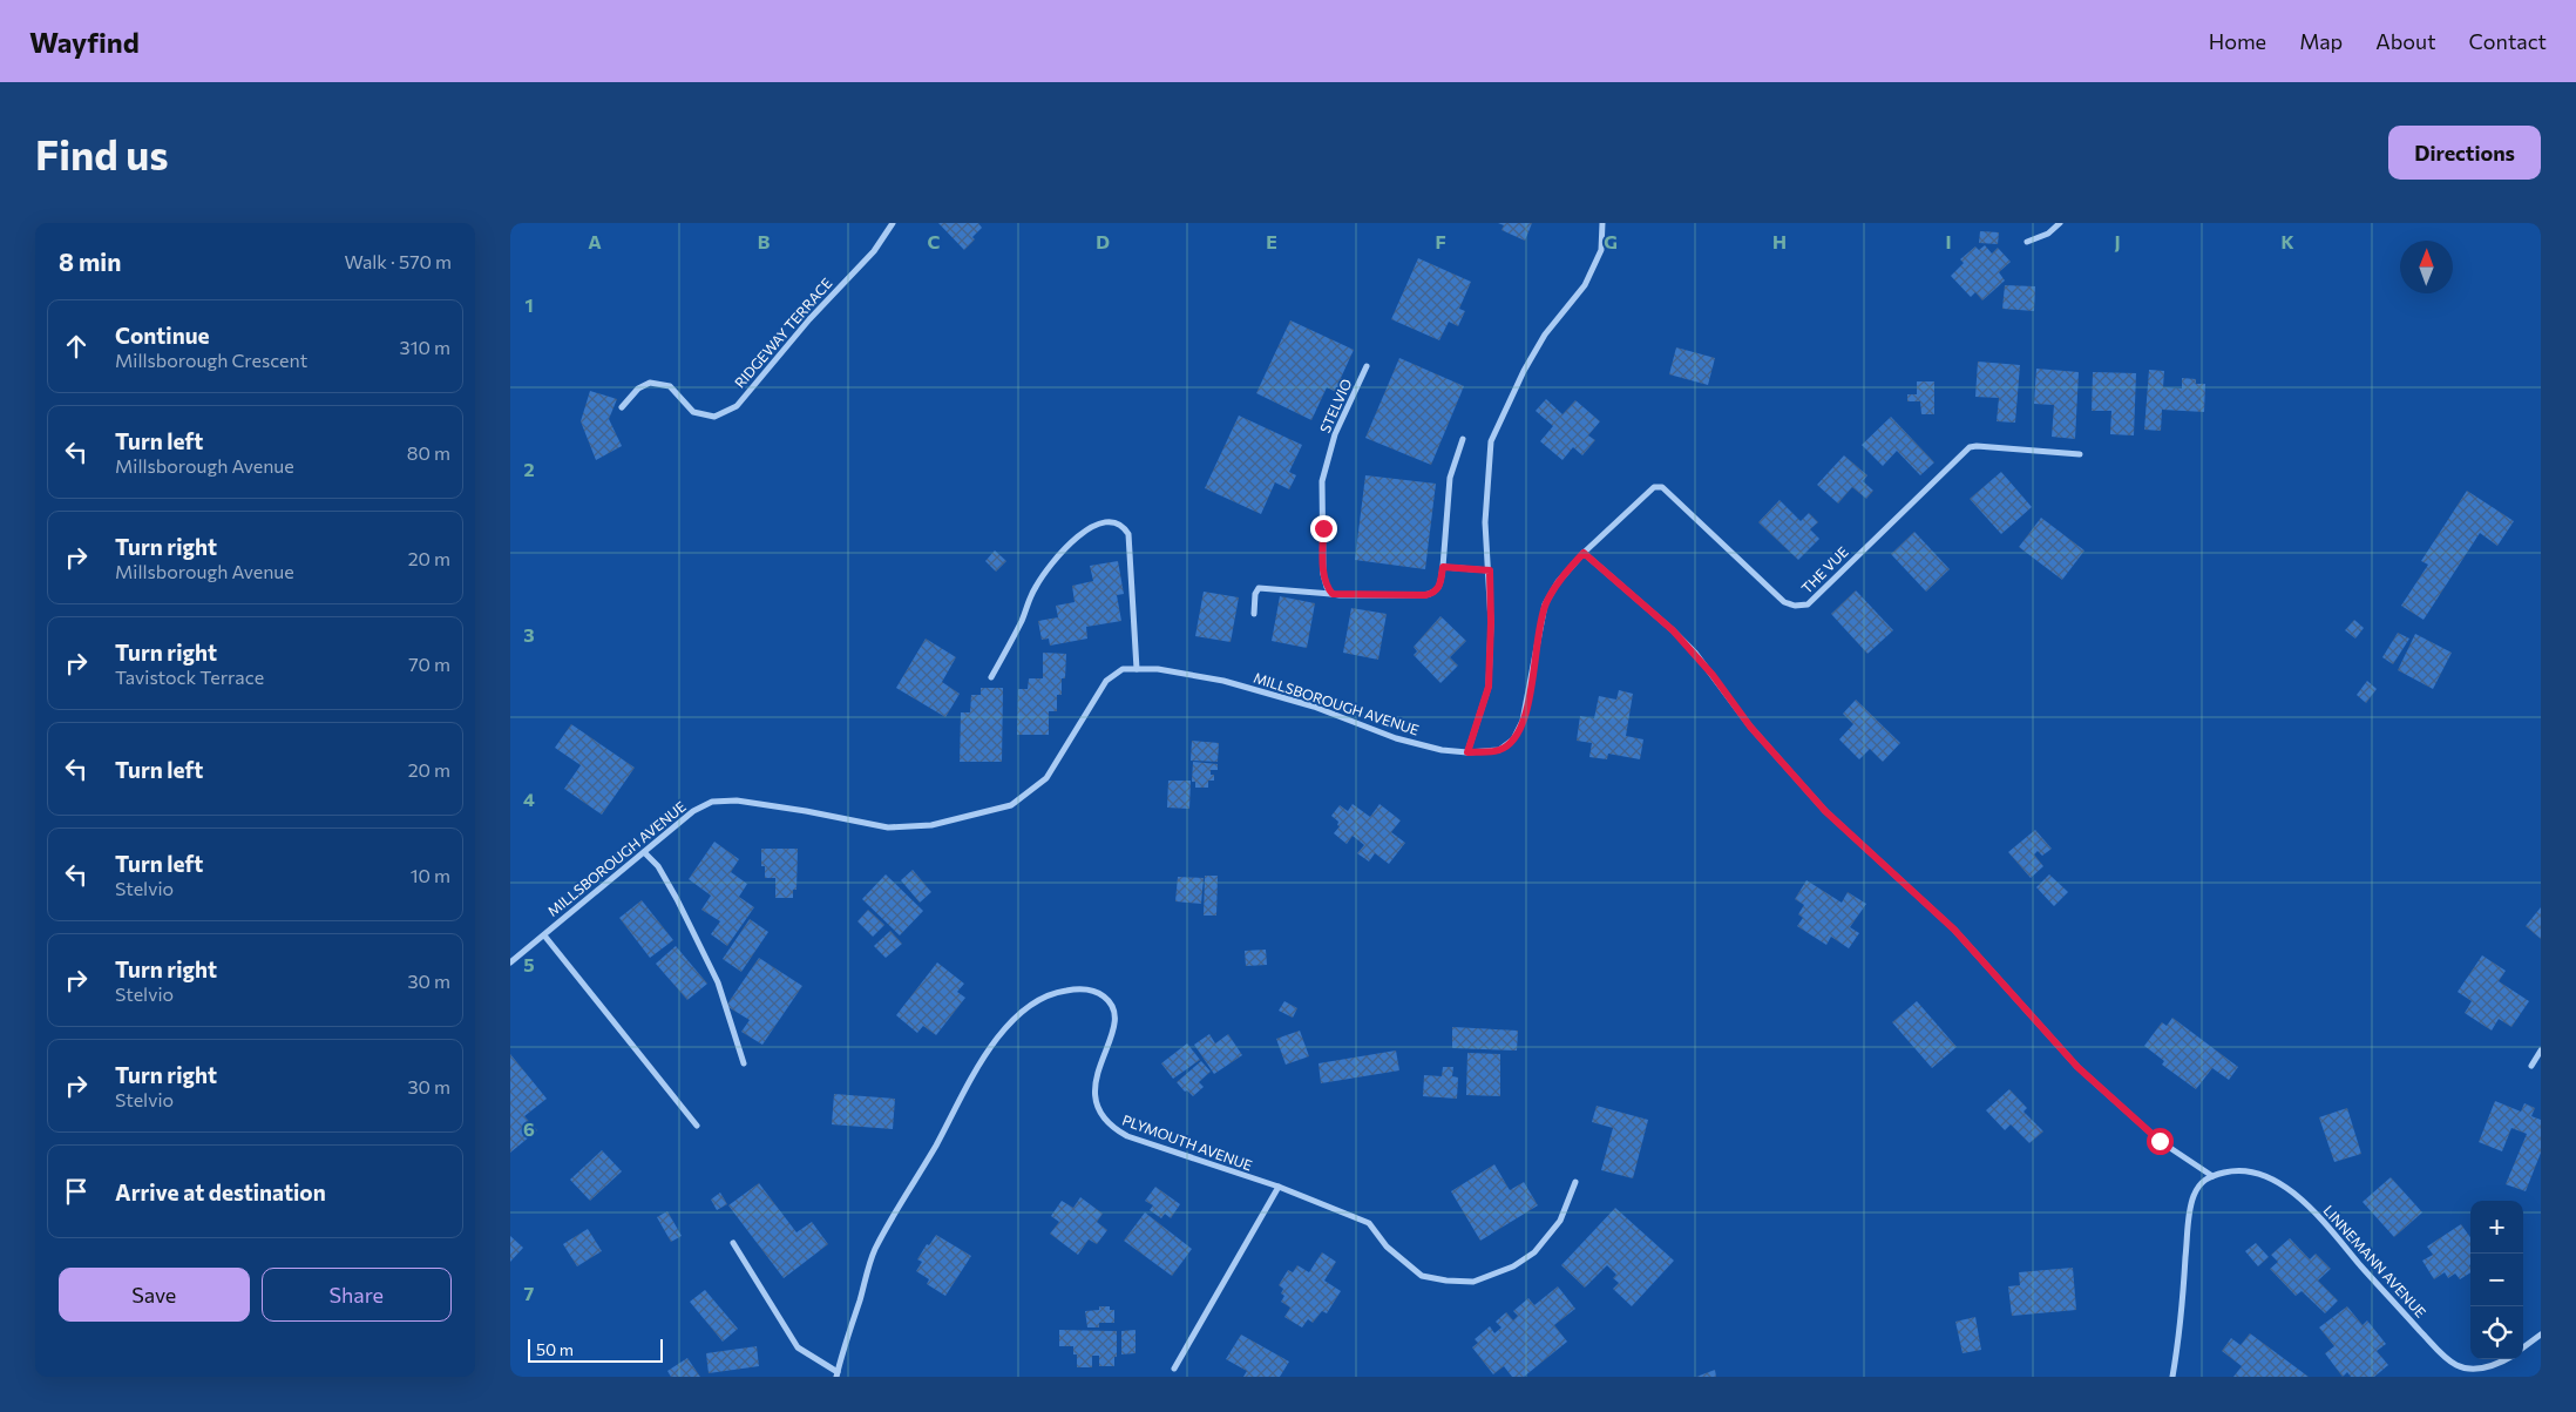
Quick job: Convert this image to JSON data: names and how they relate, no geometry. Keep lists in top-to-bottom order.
{
  "streets": {
    "street": [
      "RIDGEWAY TERRACE",
      "STELVIO",
      "THE VUE",
      "MILLSBOROUGH AVENUE",
      "PLYMOUTH AVENUE",
      "LINNEMANN AVENUE"
    ]
  },
  "crossings": [
    ["THE VUE", "MILLSBOROUGH AVENUE"]
  ],
  "scale_bar": "50 m",
  "north": "top",
  "page": {
    "header": "Wayfind",
    "nav": [
      "Home",
      "Map",
      "About",
      "Contact"
    ],
    "buttons": [
      "Directions",
      ["Save", "Share"]
    ],
    "title": "Find us",
    "heading": ["8 min", "Walk · 570 m"],
    "list": [
      ["Continue", "Millsborough Crescent", "310 m"],
      ["Turn left", "Millsborough Avenue", "80 m"],
      ["Turn right", "Millsborough Avenue", "20 m"],
      ["Turn right", "Tavistock Terrace", "70 m"],
      ["Turn left", "20 m"],
      ["Turn left", "Stelvio", "10 m"],
      ["Turn right", "Stelvio", "30 m"],
      ["Turn right", "Stelvio", "30 m"],
      "Arrive at destination"
    ],
    "map_buttons": ["+", "−"],
    "scale": "50 m"
  },
  "grid": {
    "columns": [
      "A",
      "B",
      "C",
      "D",
      "E",
      "F",
      "G",
      "H",
      "I",
      "J",
      "K"
    ],
    "rows": [
      "1",
      "2",
      "3",
      "4",
      "5",
      "6",
      "7"
    ]
  }
}
